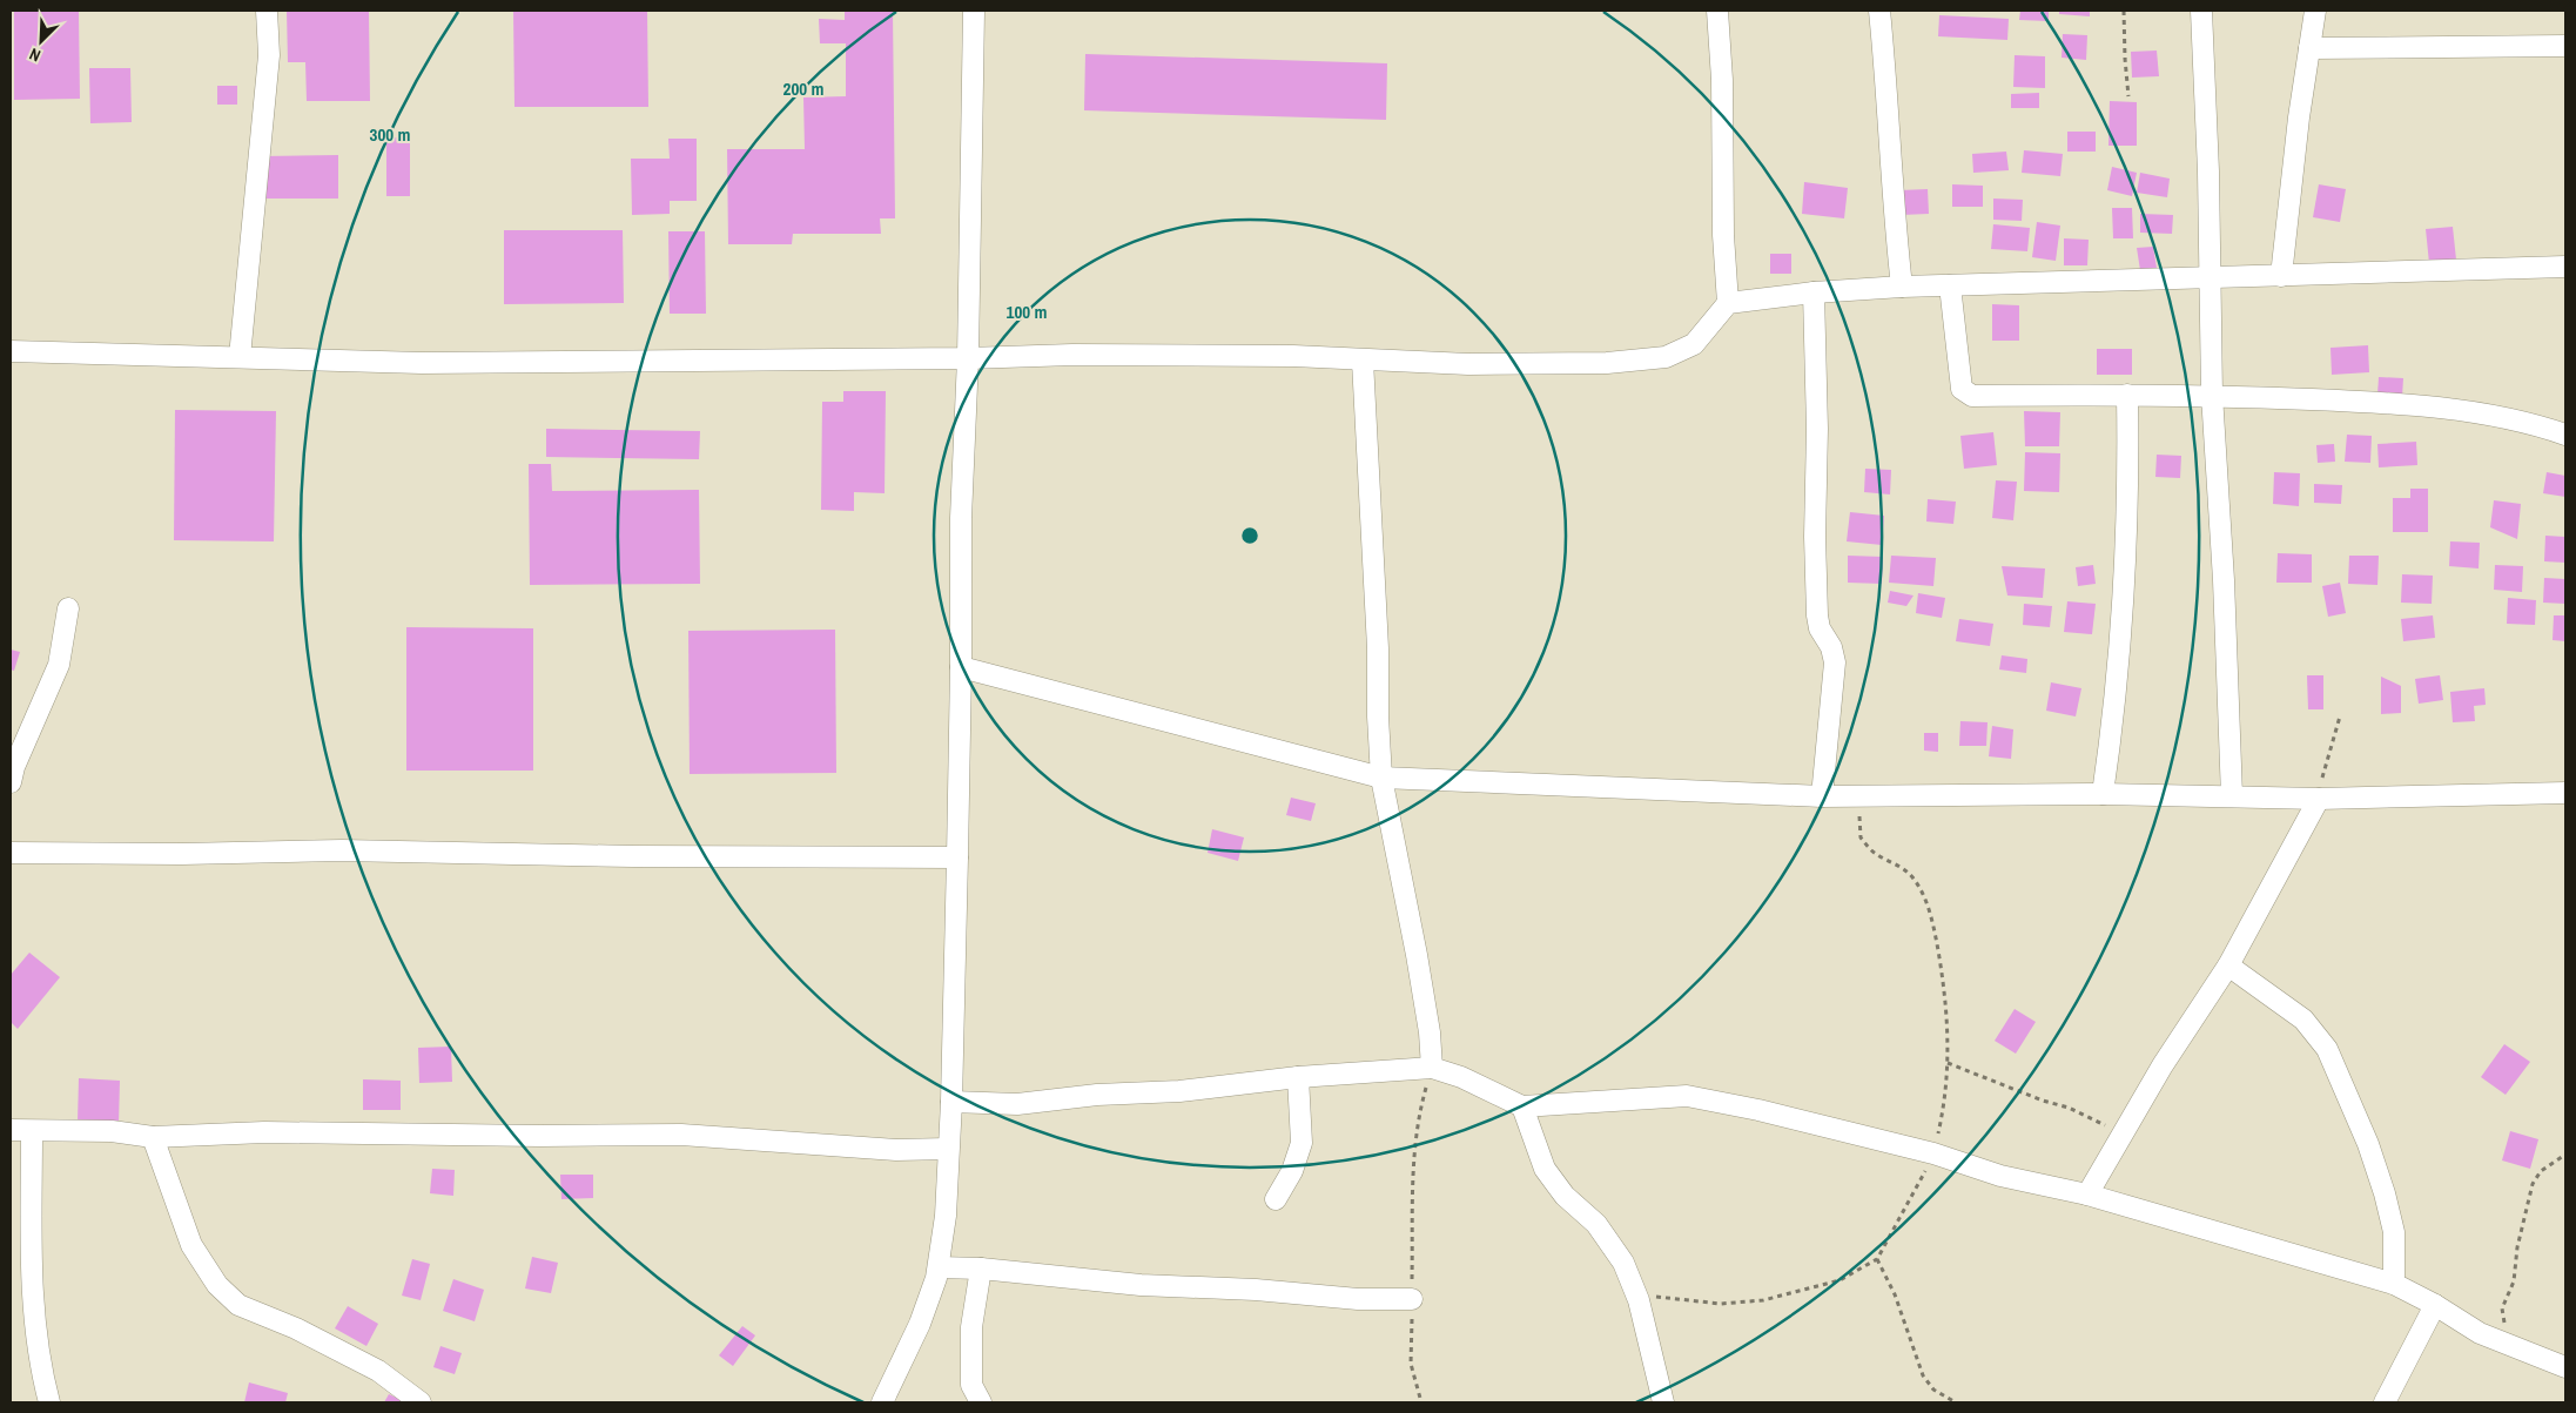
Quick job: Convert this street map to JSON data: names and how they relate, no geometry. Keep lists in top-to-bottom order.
{
  "north": "bottom left",
  "rings": ["200 m", "300 m", "100 m"]
}
